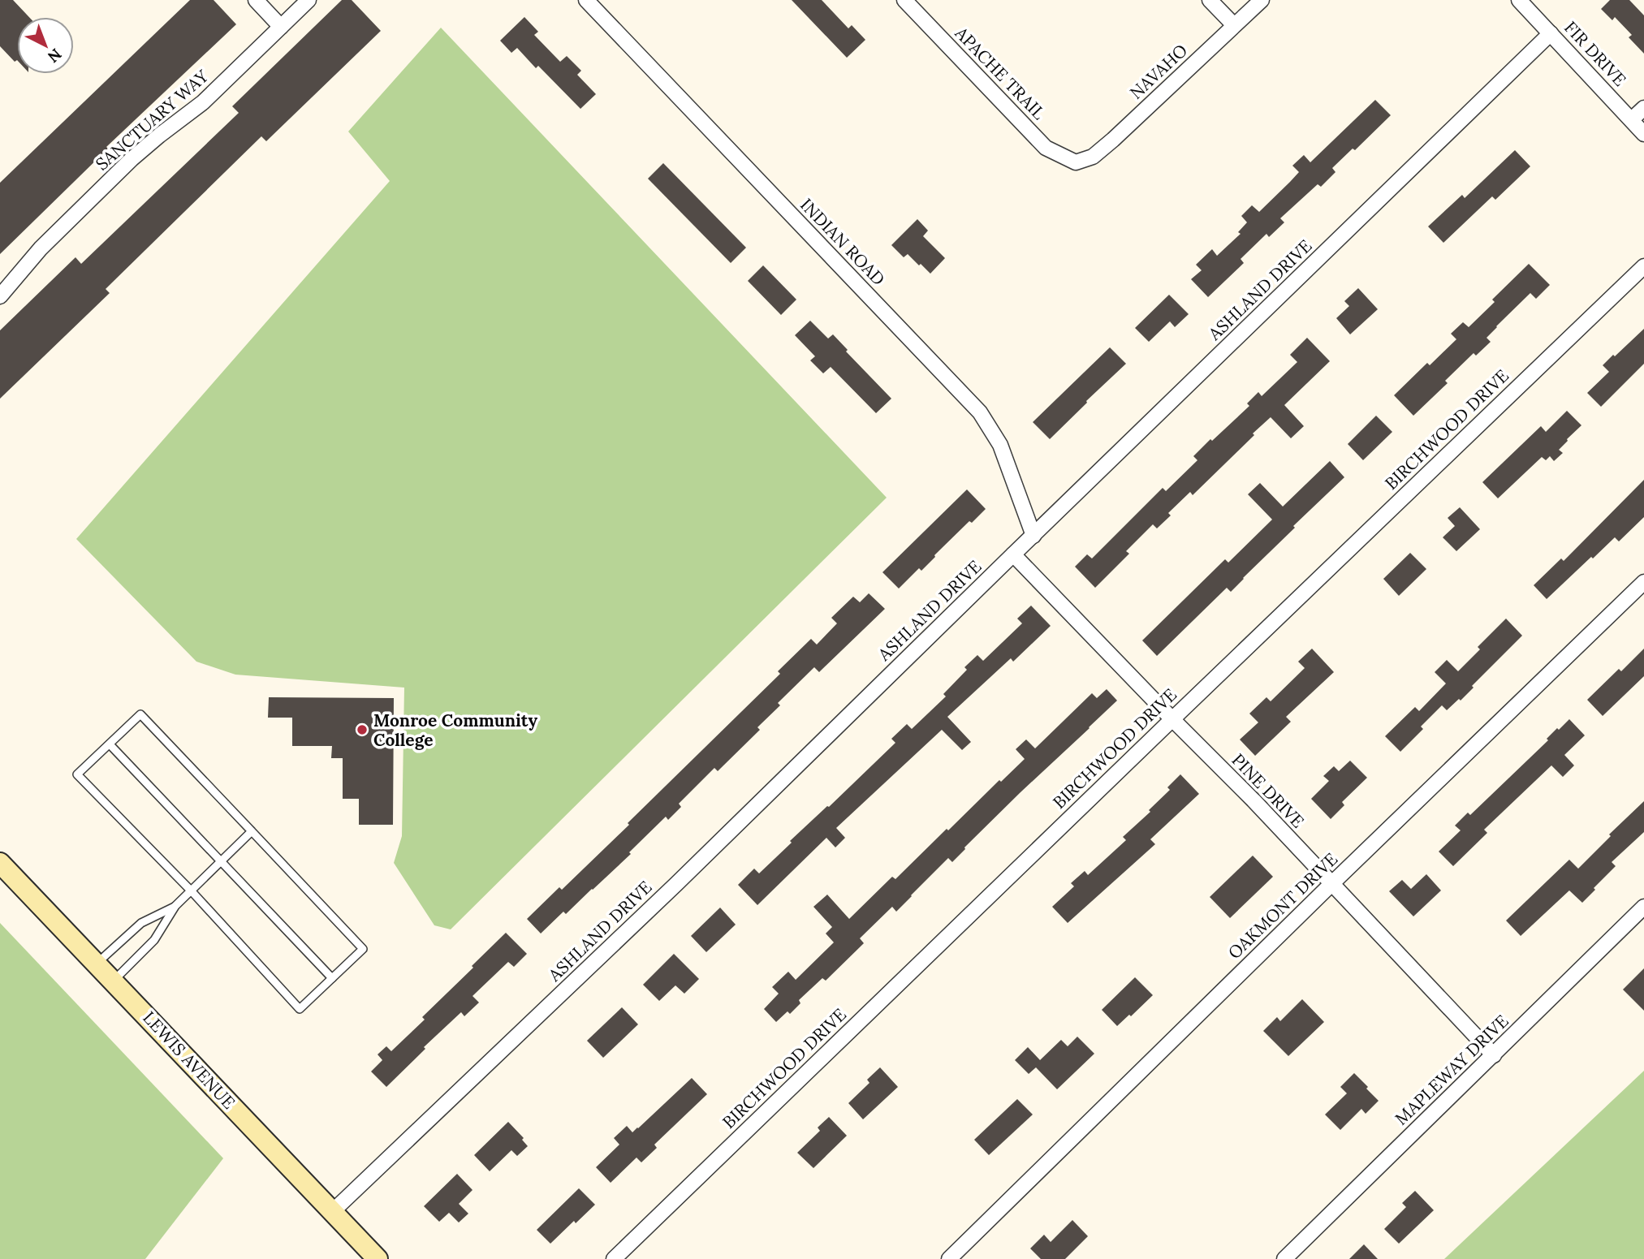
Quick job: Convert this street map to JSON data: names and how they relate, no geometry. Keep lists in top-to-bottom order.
{
  "streets": {
    "main road": ["LEWIS AVENUE"],
    "street": [
      "FIR DRIVE",
      "NAVAHO",
      "APACHE TRAIL",
      "SANCTUARY WAY",
      "INDIAN ROAD",
      "ASHLAND DRIVE",
      "BIRCHWOOD DRIVE",
      "PINE DRIVE",
      "OAKMONT DRIVE",
      "MAPLEWAY DRIVE"
    ]
  },
  "crossings": [
    ["FIR DRIVE", "ASHLAND DRIVE"],
    ["NAVAHO", "APACHE TRAIL"],
    ["INDIAN ROAD", "ASHLAND DRIVE"],
    ["ASHLAND DRIVE", "PINE DRIVE"],
    ["ASHLAND DRIVE", "LEWIS AVENUE"],
    ["BIRCHWOOD DRIVE", "PINE DRIVE"],
    ["PINE DRIVE", "OAKMONT DRIVE"],
    ["PINE DRIVE", "MAPLEWAY DRIVE"]
  ],
  "places": ["Monroe Community College"],
  "north": "bottom right"
}
